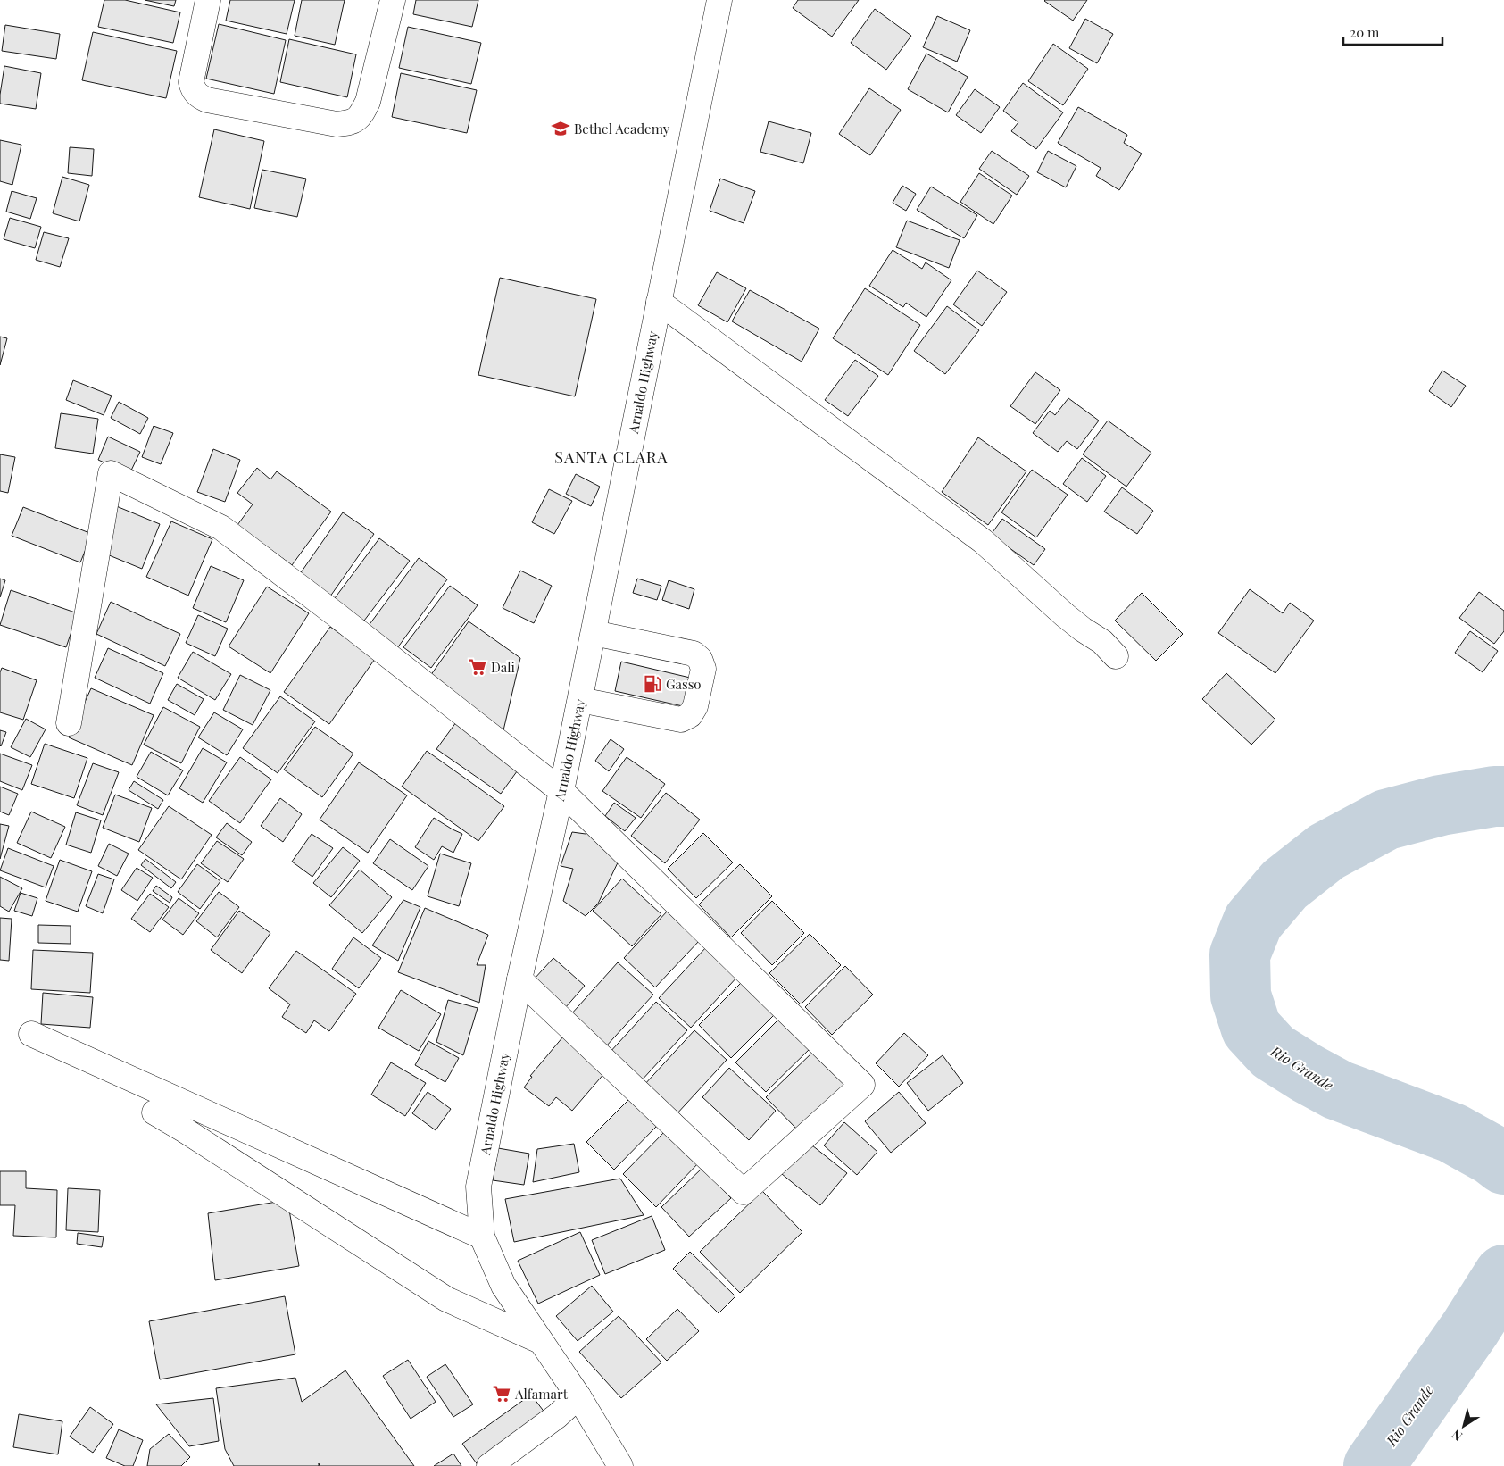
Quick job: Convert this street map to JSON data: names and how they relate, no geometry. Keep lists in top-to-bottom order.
{
  "streets": {
    "street": ["Arnaldo Highway"]
  },
  "districts": ["SANTA CLARA"],
  "water": ["Rio Grande"],
  "places": {
    "school or university": ["Bethel Academy"],
    "supermarket": ["Dali", "Alfamart"],
    "fuel station": ["Gasso"]
  },
  "scale_bar": "20 m",
  "north": "bottom left"
}
